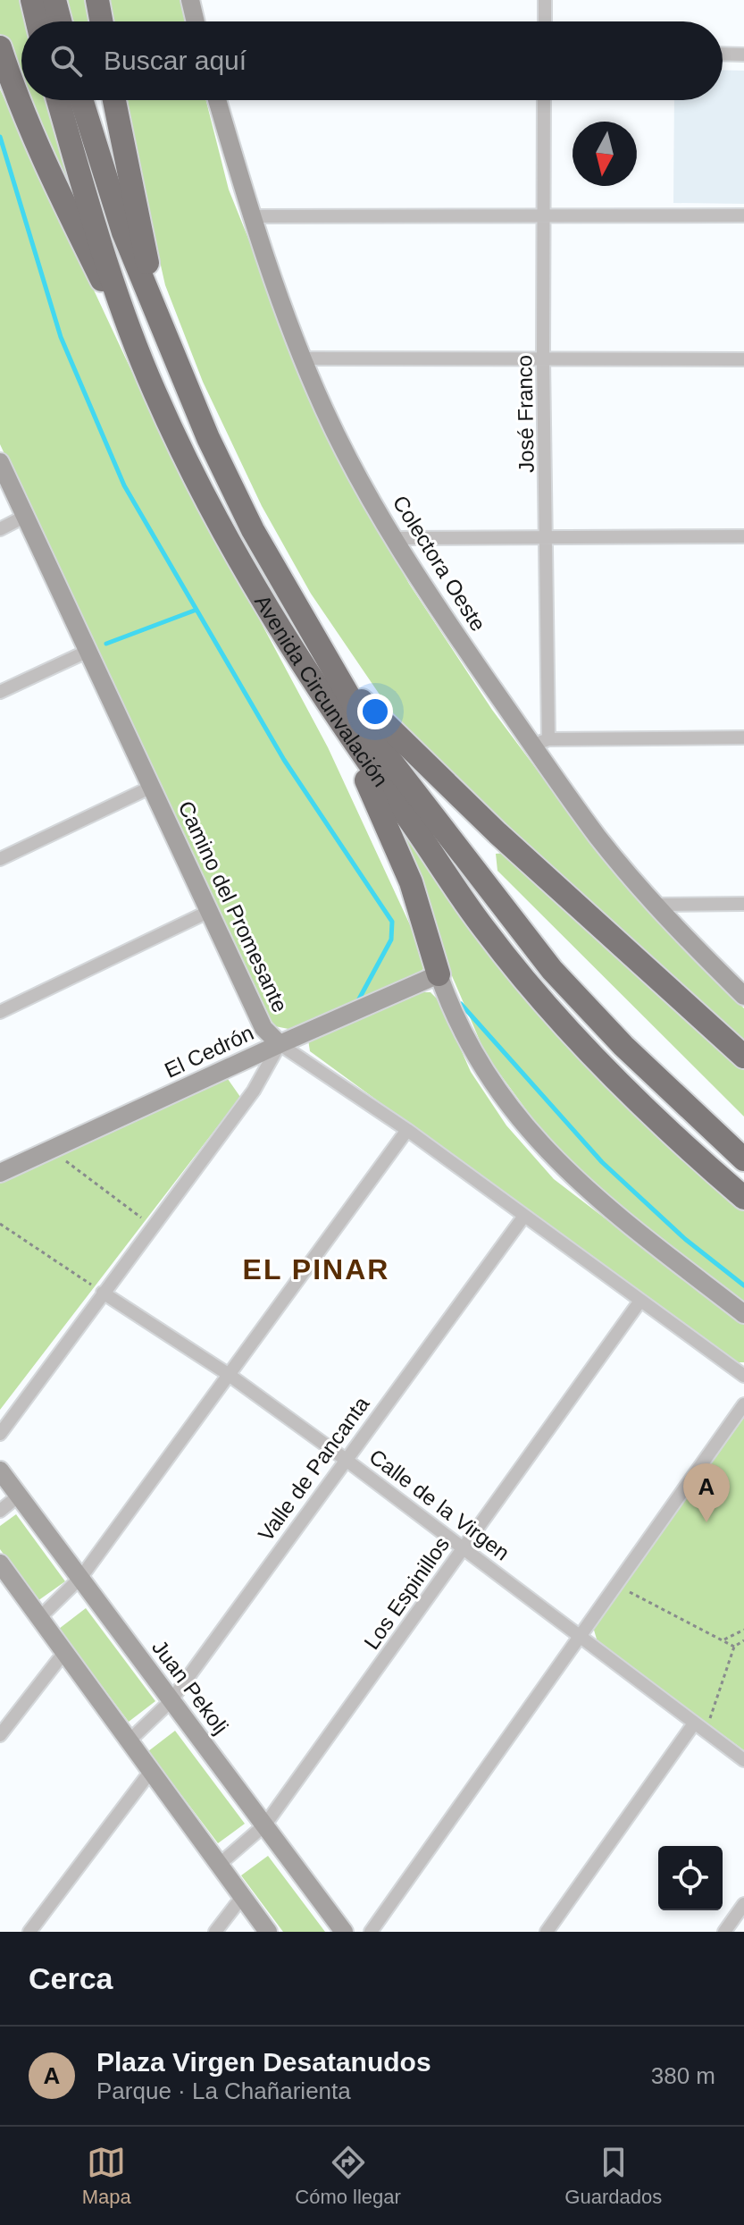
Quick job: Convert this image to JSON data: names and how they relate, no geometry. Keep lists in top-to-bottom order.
{
  "streets": {
    "highway": ["Avenida Circunvalación"],
    "street": [
      "José Franco",
      "Colectora Oeste",
      "Camino del Promesante",
      "El Cedrón",
      "Valle de Pancanta",
      "Calle de la Virgen",
      "Los Espinillos",
      "Juan Pekolj"
    ]
  },
  "crossings": [
    ["José Franco", "Colectora Oeste"],
    ["Camino del Promesante", "El Cedrón"],
    ["Camino del Promesante", "Valle de Pancanta"],
    ["Camino del Promesante", "Los Espinillos"],
    ["Valle de Pancanta", "Calle de la Virgen"],
    ["Valle de Pancanta", "Juan Pekolj"],
    ["Calle de la Virgen", "Los Espinillos"],
    ["Los Espinillos", "Juan Pekolj"]
  ],
  "districts": ["EL PINAR"],
  "north": "bottom",
  "page": {
    "search": "Buscar aquí",
    "pins": "A",
    "heading": "Cerca",
    "list": [
      {
        "mark": "A",
        "name": "Plaza Virgen Desatanudos",
        "note": "Parque · La Chañarienta",
        "value": "380 m"
      }
    ],
    "nav": ["Mapa", "Cómo llegar", "Guardados"]
  }
}
